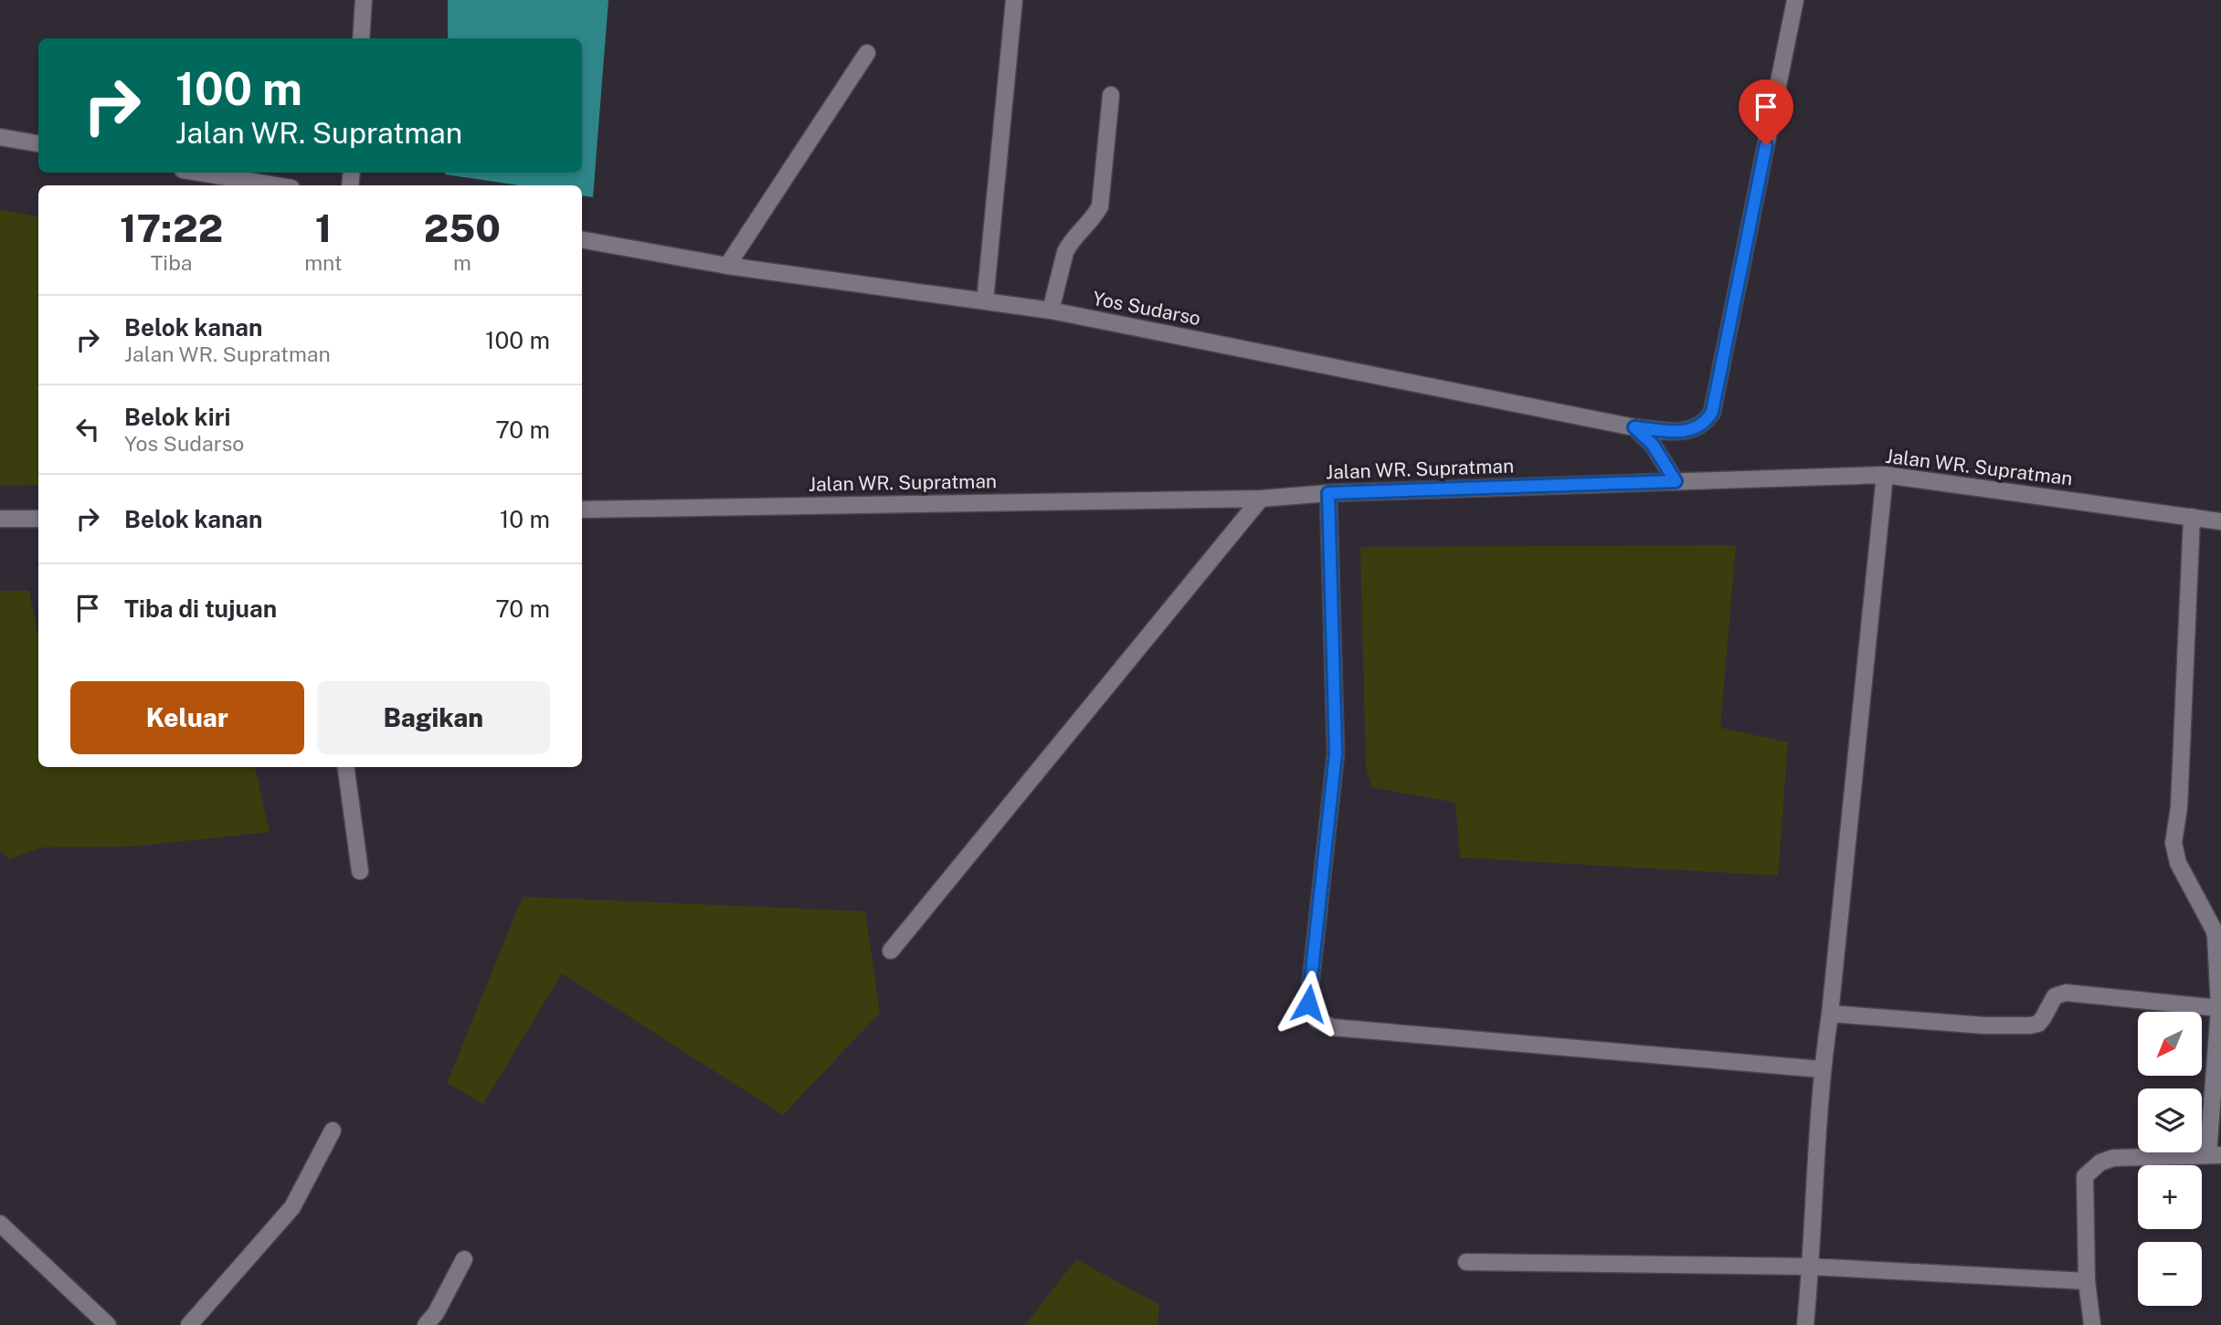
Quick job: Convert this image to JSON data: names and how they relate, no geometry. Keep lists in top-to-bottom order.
{
  "streets": {
    "street": ["Yos Sudarso", "Jalan WR. Supratman"]
  },
  "north": "bottom left",
  "page": {
    "turn": ["100 m", "Jalan WR. Supratman"],
    "eta": [
      "17:22",
      "Tiba",
      "1",
      "mnt",
      "250",
      "m"
    ],
    "list": [
      {
        "name": "Belok kanan",
        "note": "Jalan WR. Supratman",
        "value": "100 m"
      },
      {
        "name": "Belok kiri",
        "note": "Yos Sudarso",
        "value": "70 m"
      },
      {
        "name": "Belok kanan",
        "value": "10 m"
      },
      {
        "name": "Tiba di tujuan",
        "value": "70 m"
      }
    ],
    "buttons": ["Keluar", "Bagikan"],
    "map_buttons": ["+", "−"]
  }
}
